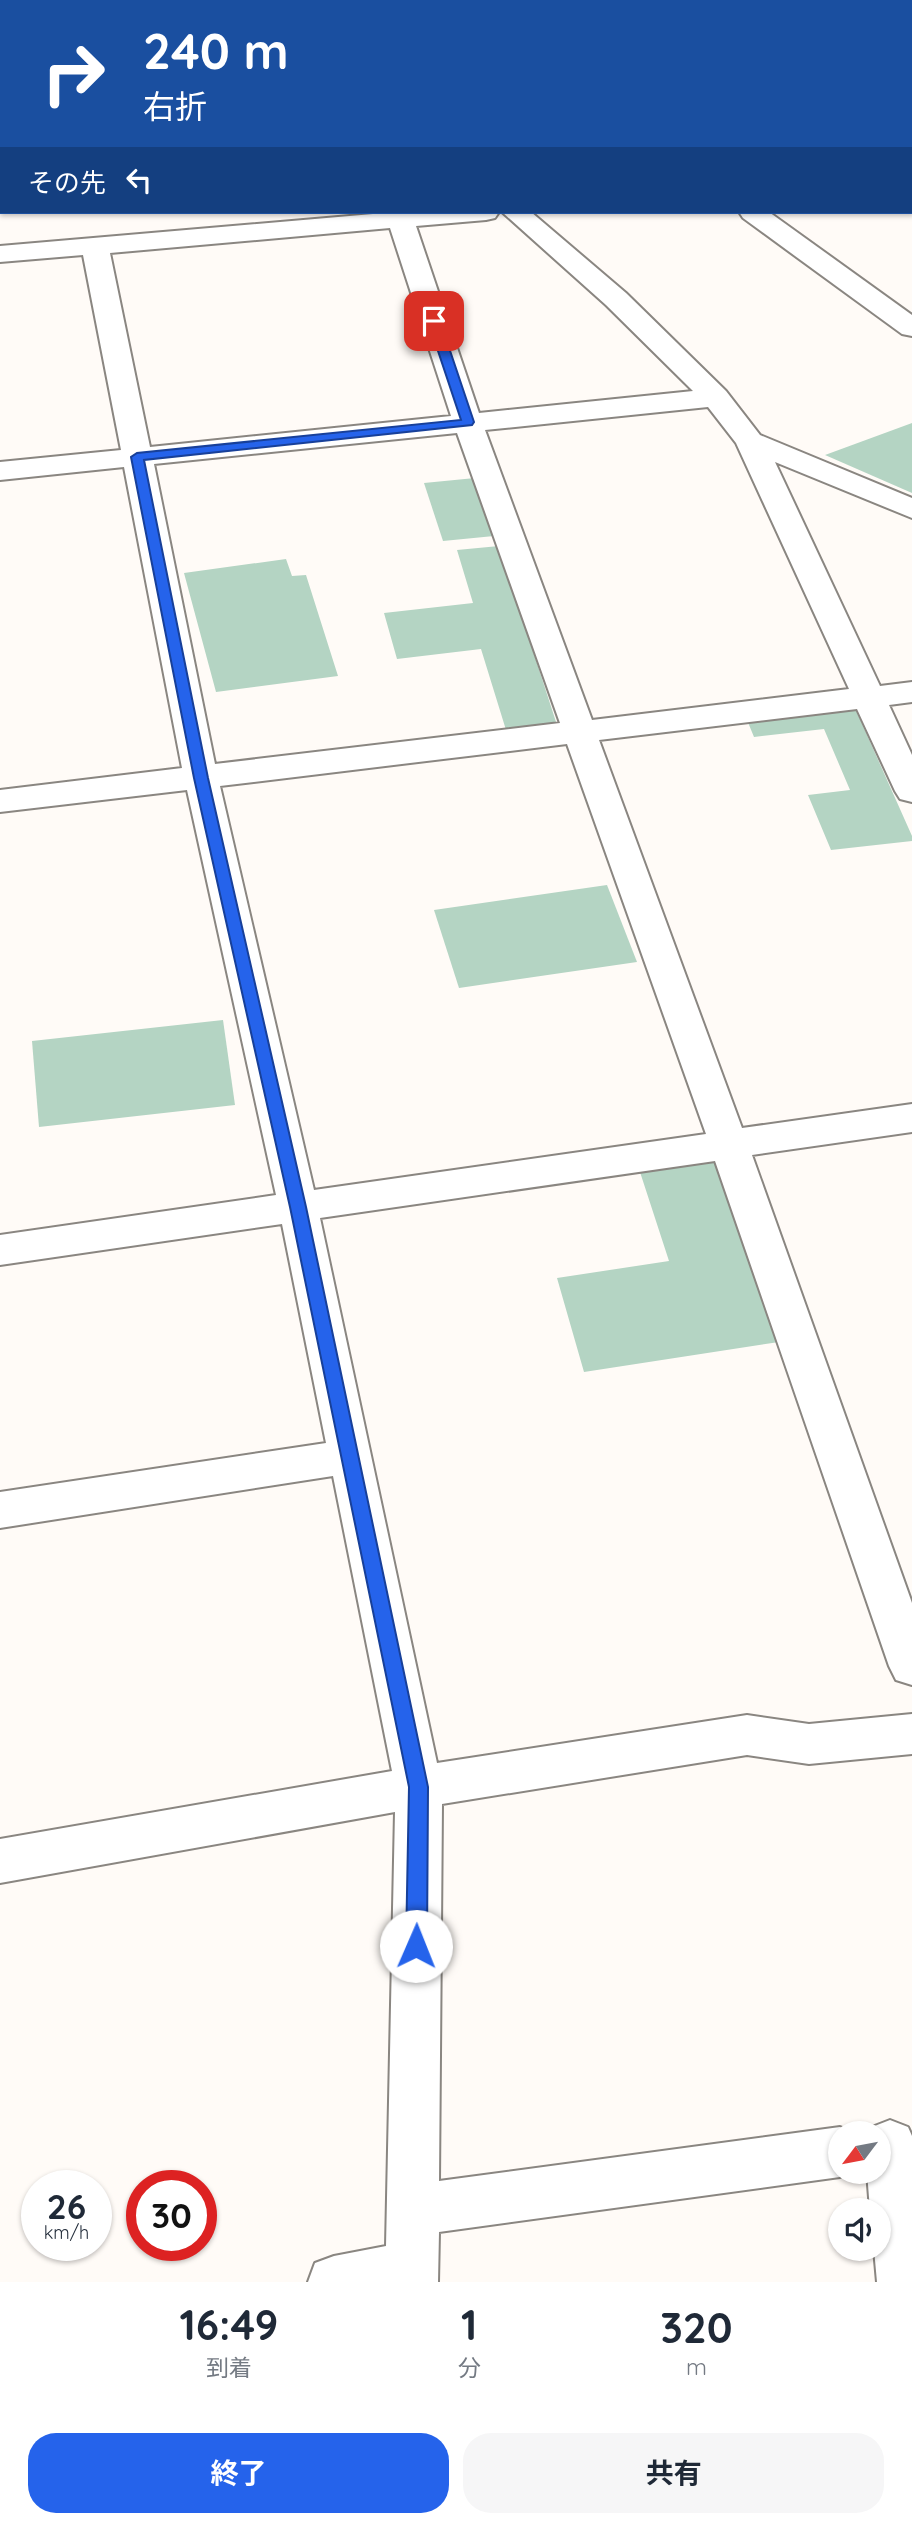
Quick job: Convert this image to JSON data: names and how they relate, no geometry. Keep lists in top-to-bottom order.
{
  "north": "bottom left",
  "page": {
    "turn": ["240 m", "右折"],
    "then": "その先",
    "speed": "26 km/h",
    "limit": "30",
    "eta": [
      "16:49",
      "到着",
      "1",
      "分",
      "320",
      "m"
    ],
    "buttons": ["終了", "共有"]
  }
}
